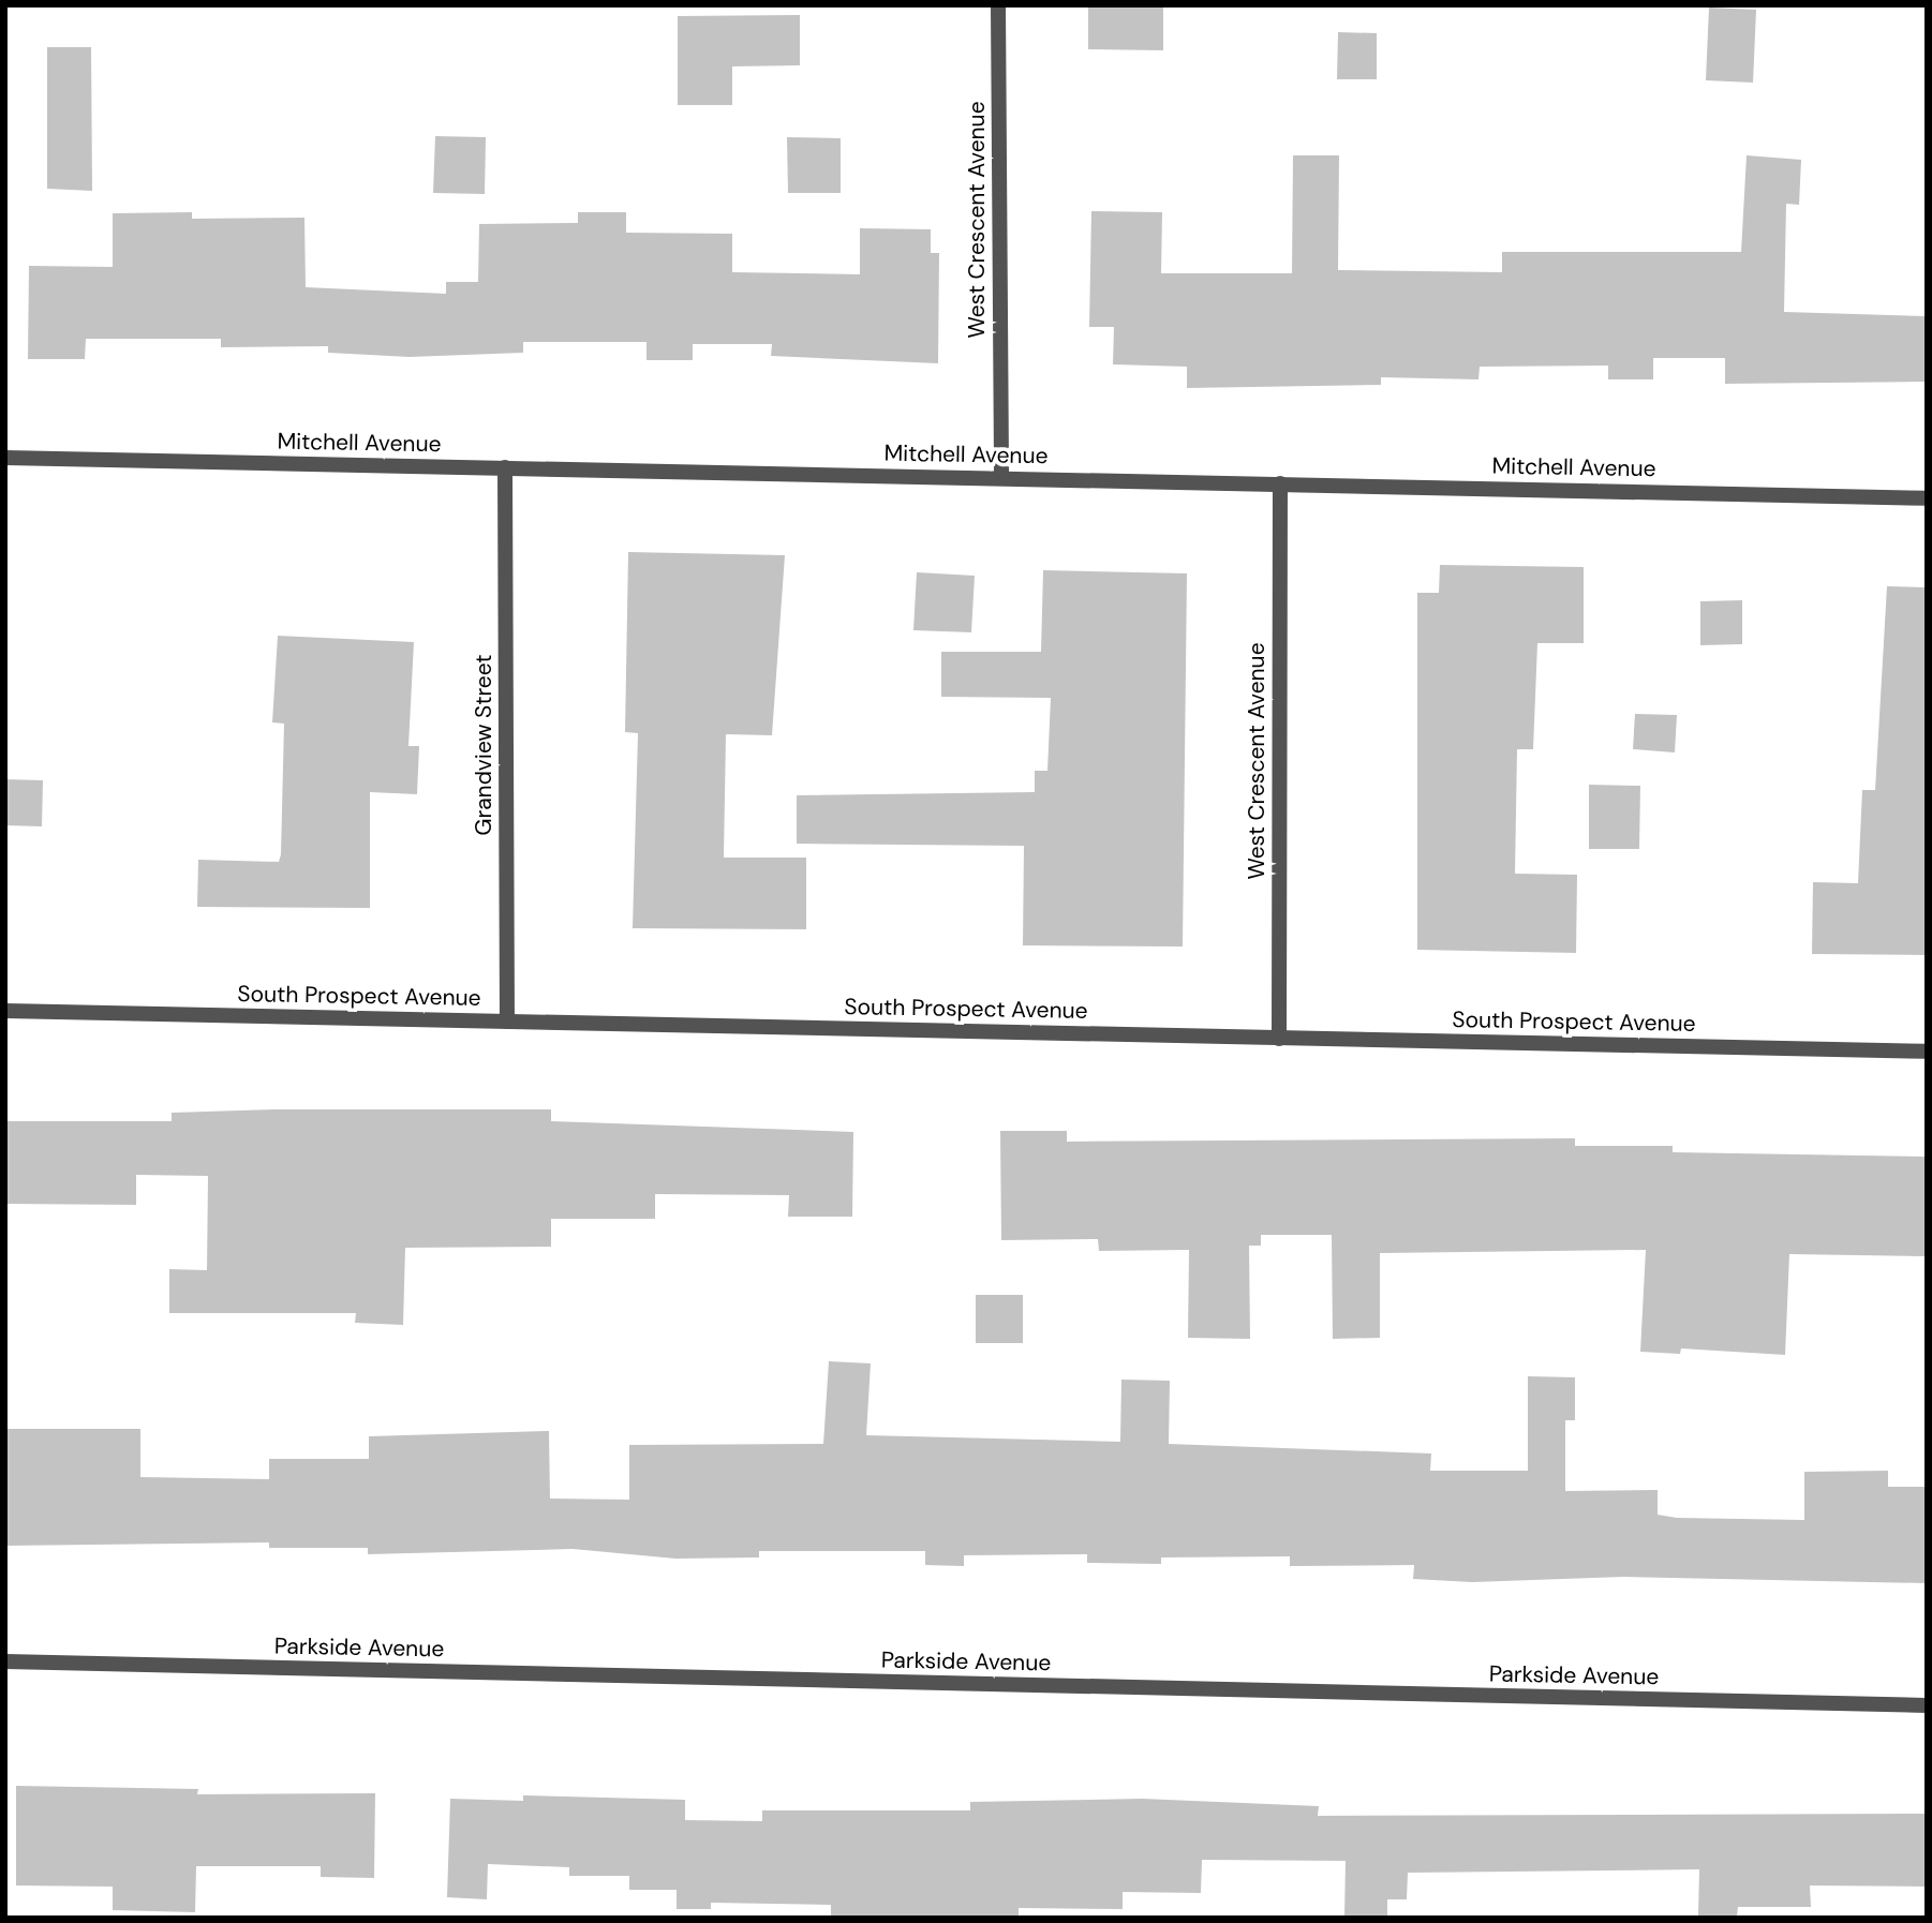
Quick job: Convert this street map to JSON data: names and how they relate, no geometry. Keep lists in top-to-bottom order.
{
  "streets": {
    "street": [
      "West Crescent Avenue",
      "Mitchell Avenue",
      "Grandview Street",
      "South Prospect Avenue",
      "Parkside Avenue"
    ]
  },
  "crossings": [
    ["West Crescent Avenue", "Mitchell Avenue"],
    ["West Crescent Avenue", "South Prospect Avenue"],
    ["Mitchell Avenue", "Grandview Street"],
    ["Grandview Street", "South Prospect Avenue"]
  ]
}
